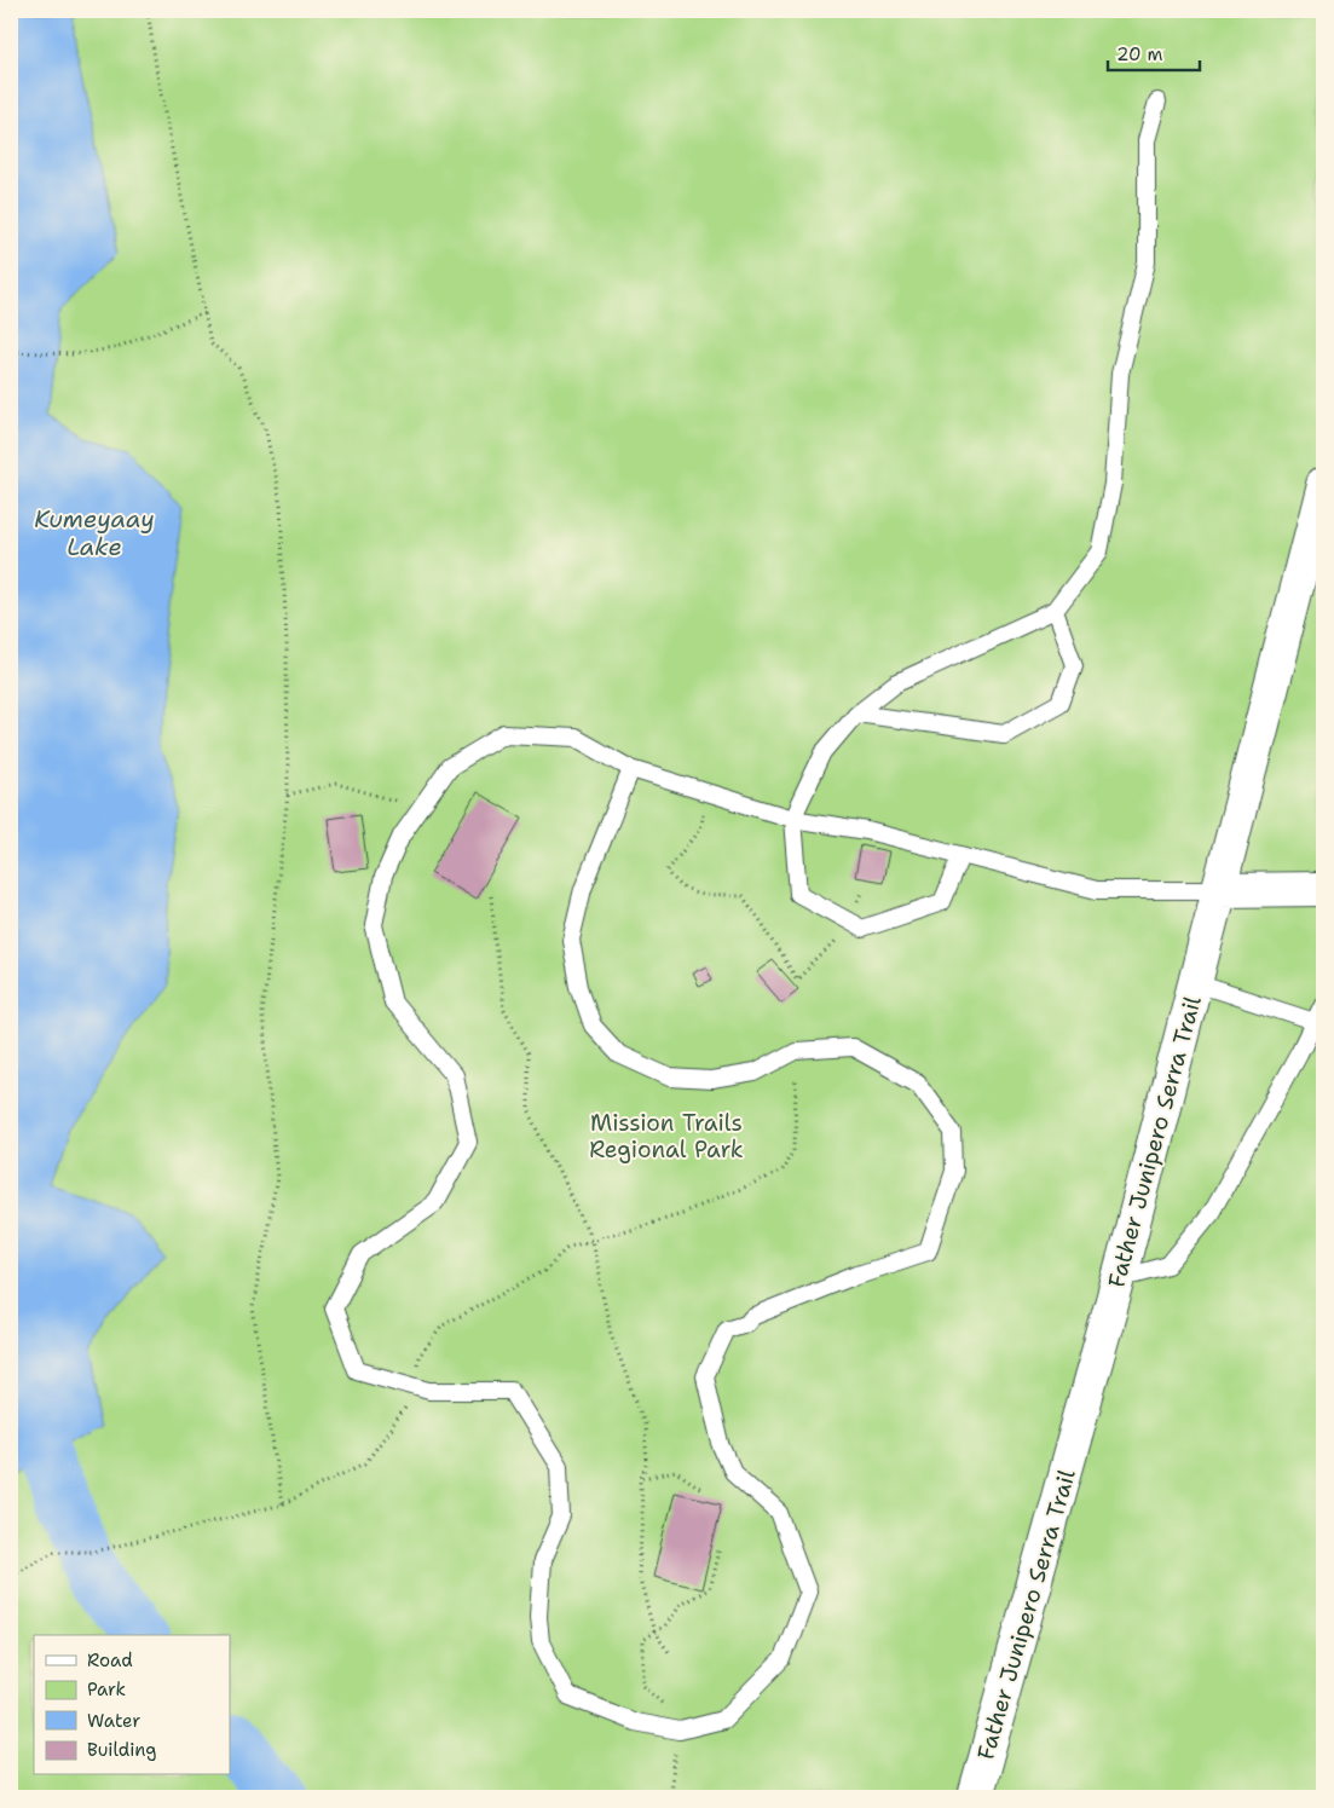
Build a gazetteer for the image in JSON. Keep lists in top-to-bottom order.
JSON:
{
  "streets": {
    "street": ["Father Junipero Serra Trail"]
  },
  "water": ["Kumeyaay Lake"],
  "parks": ["Mission Trails Regional Park"],
  "legend": [
    "Road",
    "Park",
    "Water",
    "Building"
  ],
  "scale_bar": "20 m"
}
